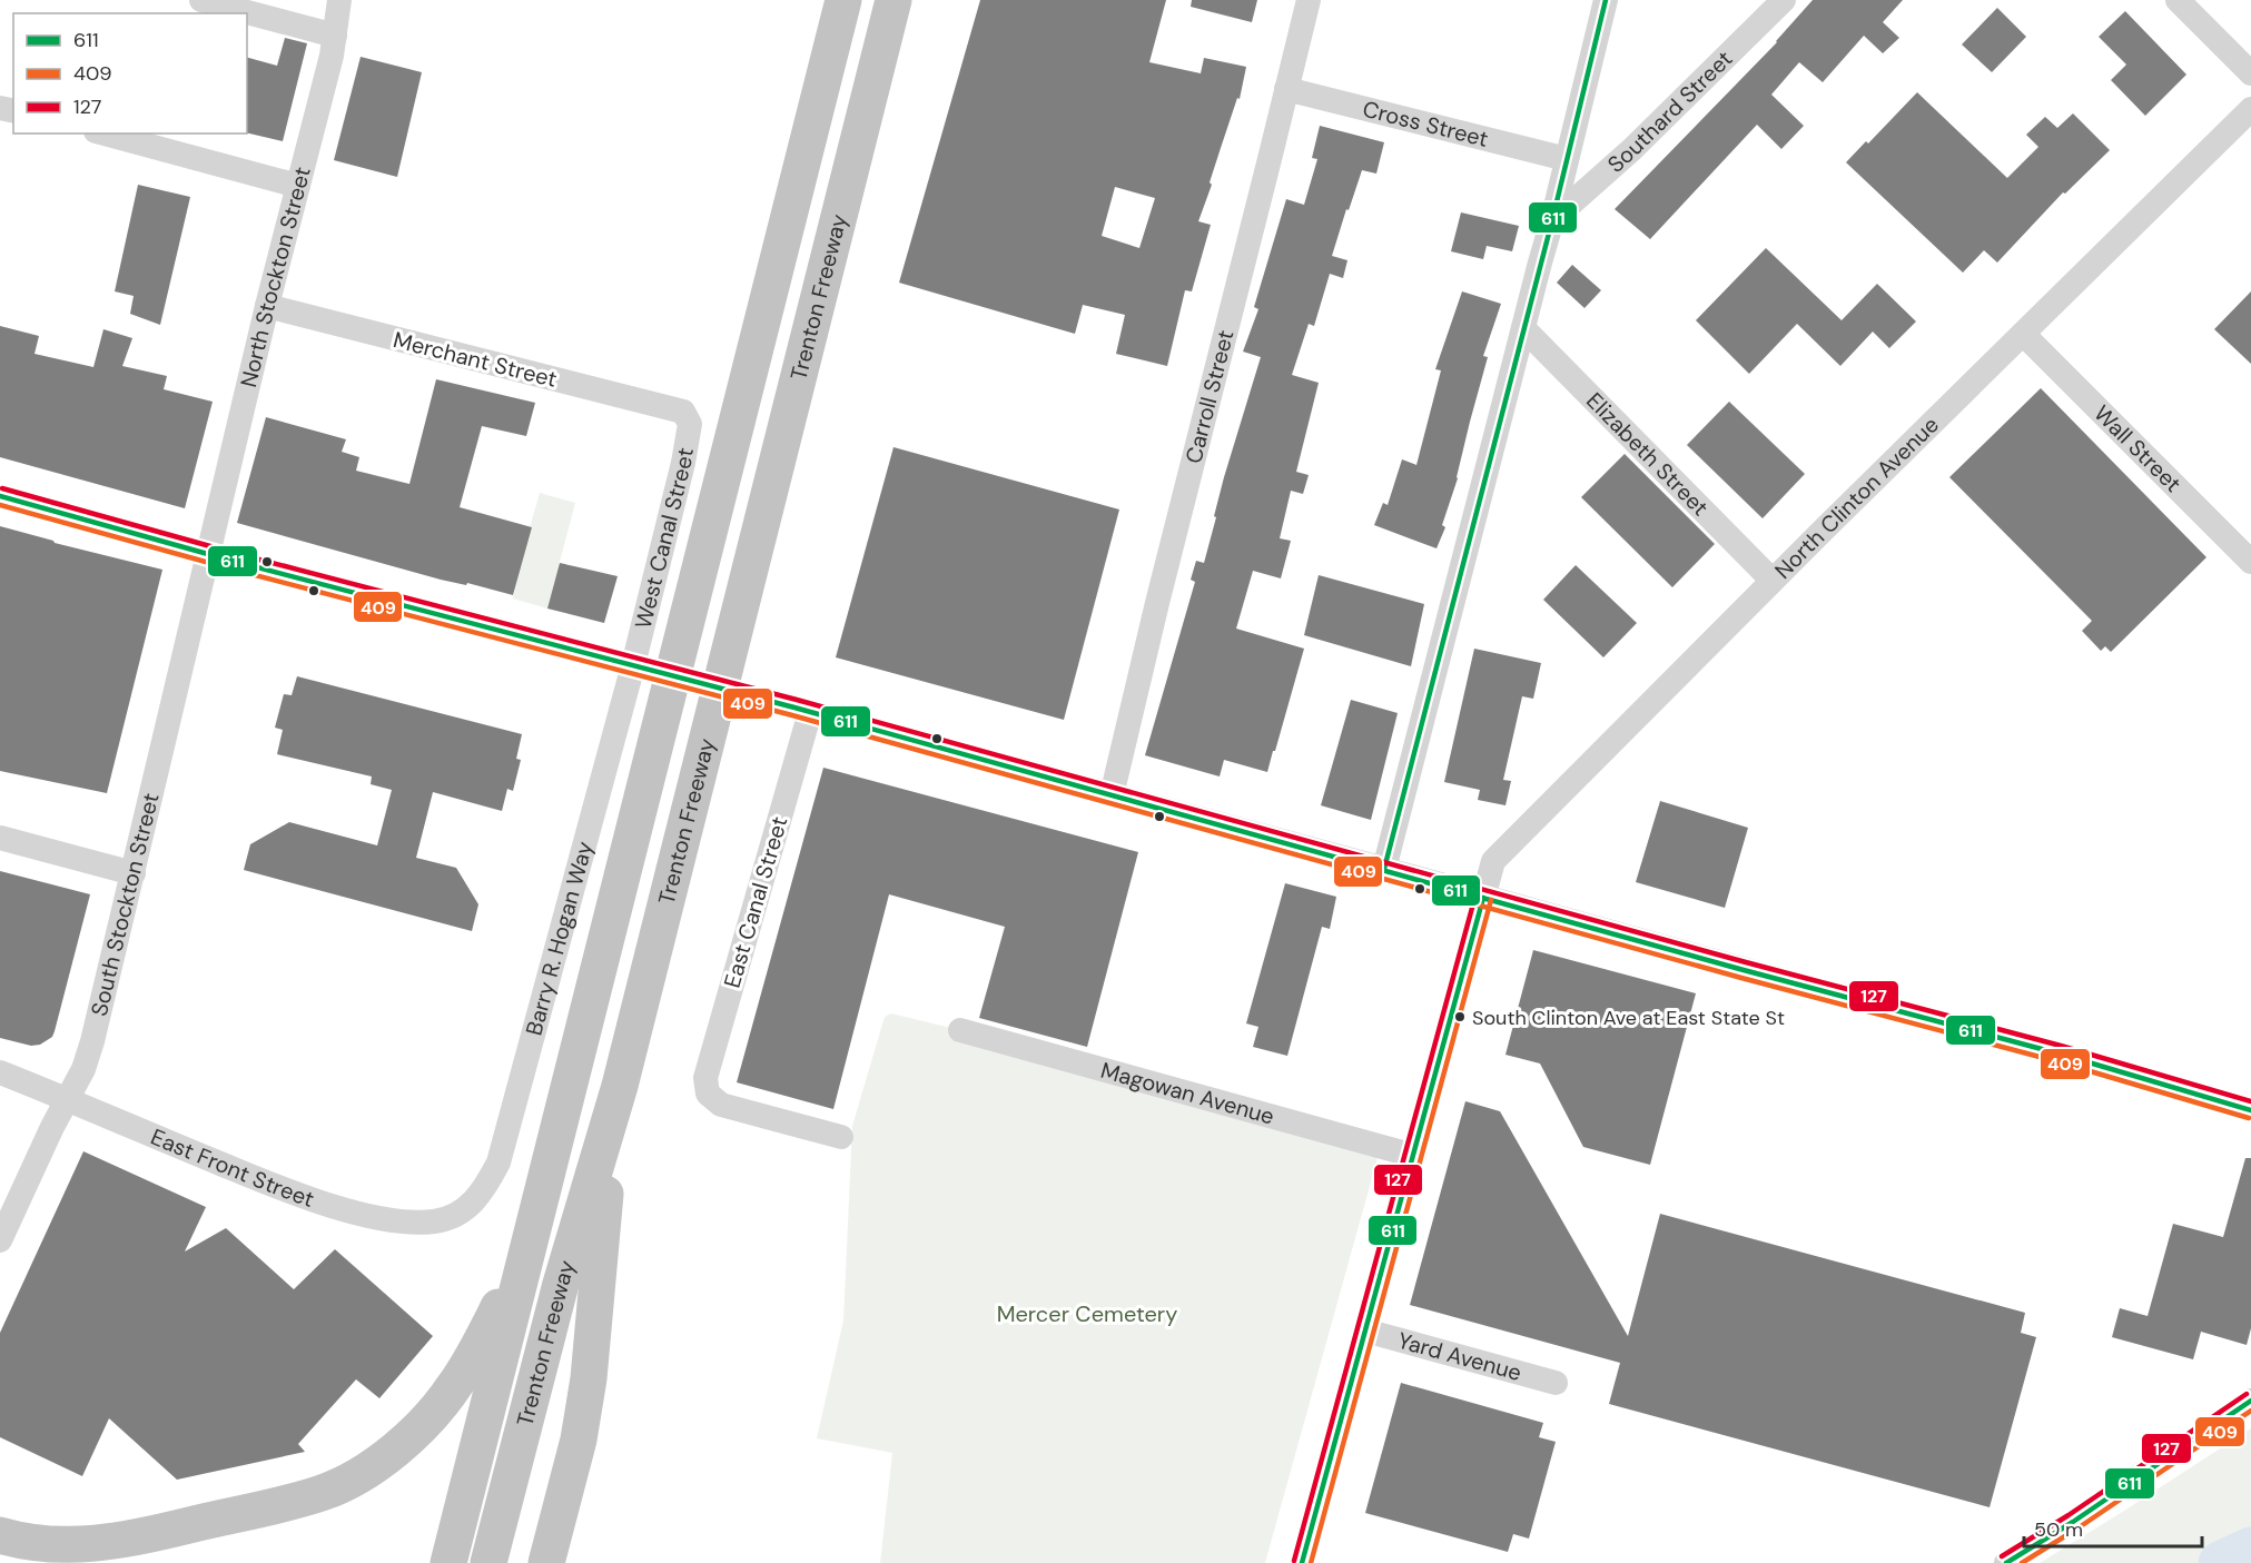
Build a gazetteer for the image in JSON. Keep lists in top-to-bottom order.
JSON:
{
  "streets": {
    "highway": ["Trenton Freeway"],
    "street": [
      "Southard Street",
      "Cross Street",
      "North Stockton Street",
      "Merchant Street",
      "Carroll Street",
      "Wall Street",
      "Elizabeth Street",
      "North Clinton Avenue",
      "West Canal Street",
      "East Canal Street",
      "South Stockton Street",
      "Barry R. Hogan Way",
      "Magowan Avenue",
      "East Front Street",
      "Yard Avenue"
    ]
  },
  "crossings": [
    ["Cross Street", "Carroll Street"],
    ["North Stockton Street", "Merchant Street"],
    ["North Stockton Street", "South Stockton Street"],
    ["Merchant Street", "West Canal Street"],
    ["Wall Street", "North Clinton Avenue"],
    ["Elizabeth Street", "North Clinton Avenue"],
    ["North Clinton Avenue", "Magowan Avenue"],
    ["North Clinton Avenue", "Yard Avenue"],
    ["West Canal Street", "Barry R. Hogan Way"],
    ["South Stockton Street", "East Front Street"],
    ["Barry R. Hogan Way", "East Front Street"]
  ],
  "parks": ["Mercer Cemetery"],
  "places": ["South Clinton Ave at East State St"],
  "lines": ["transit line 611", "transit line 127", "transit line 409"],
  "legend": ["611", "409", "127"],
  "scale_bar": "50 m"
}
